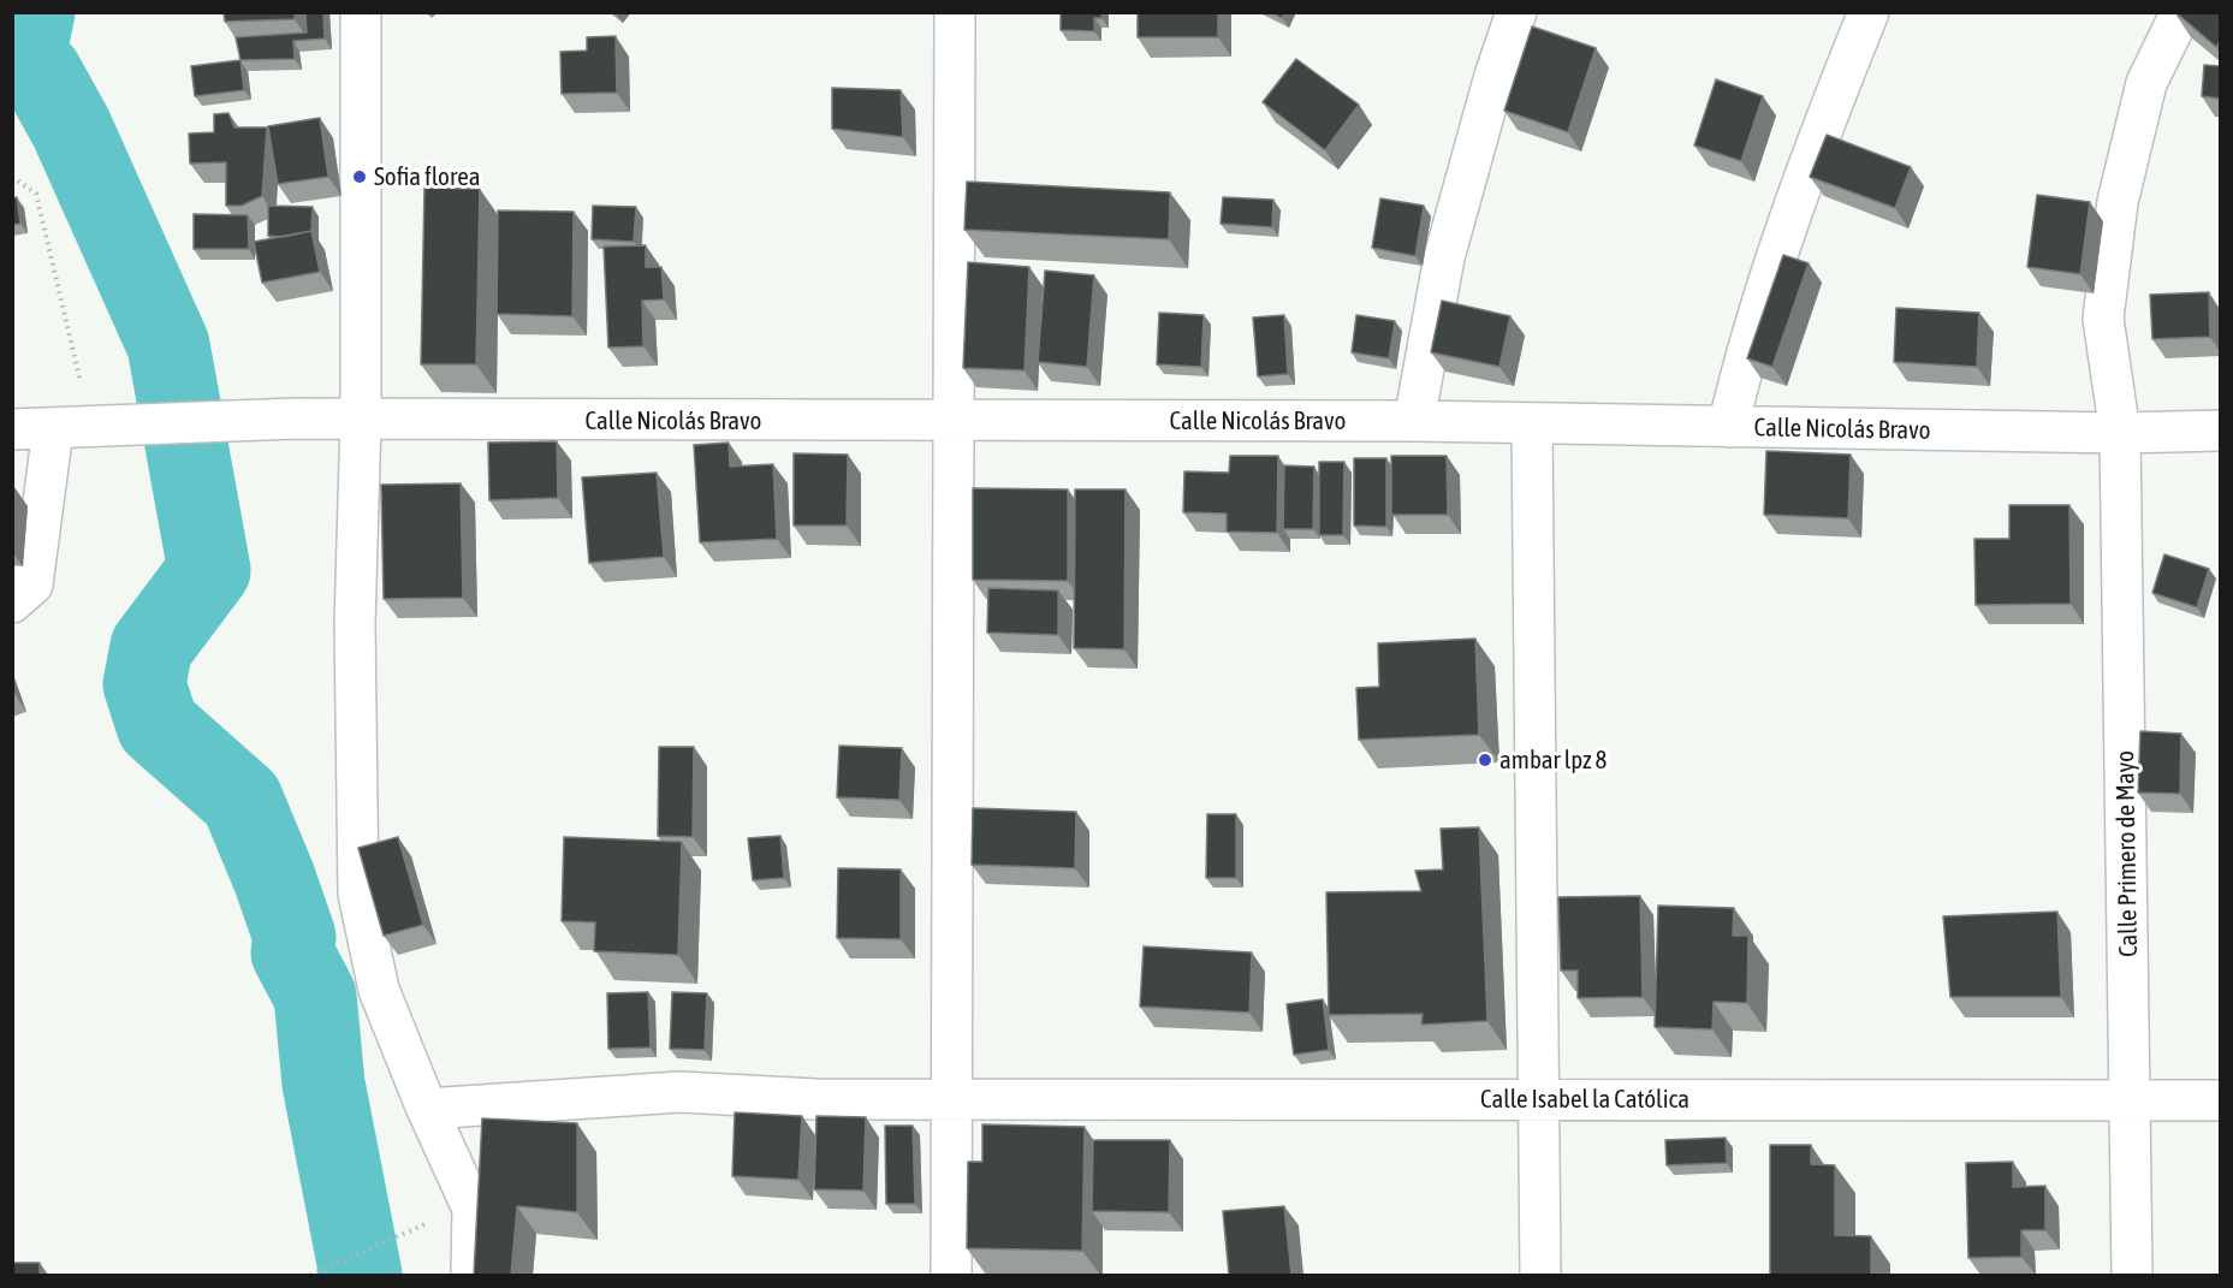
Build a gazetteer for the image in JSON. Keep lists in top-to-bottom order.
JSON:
{
  "streets": {
    "street": ["Calle Nicolás Bravo", "Calle Primero de Mayo", "Calle Isabel la Católica"]
  },
  "crossings": [
    ["Calle Nicolás Bravo", "Calle Primero de Mayo"],
    ["Calle Primero de Mayo", "Calle Isabel la Católica"]
  ],
  "places": ["Sofia florea", "ambar lpz 8"]
}
